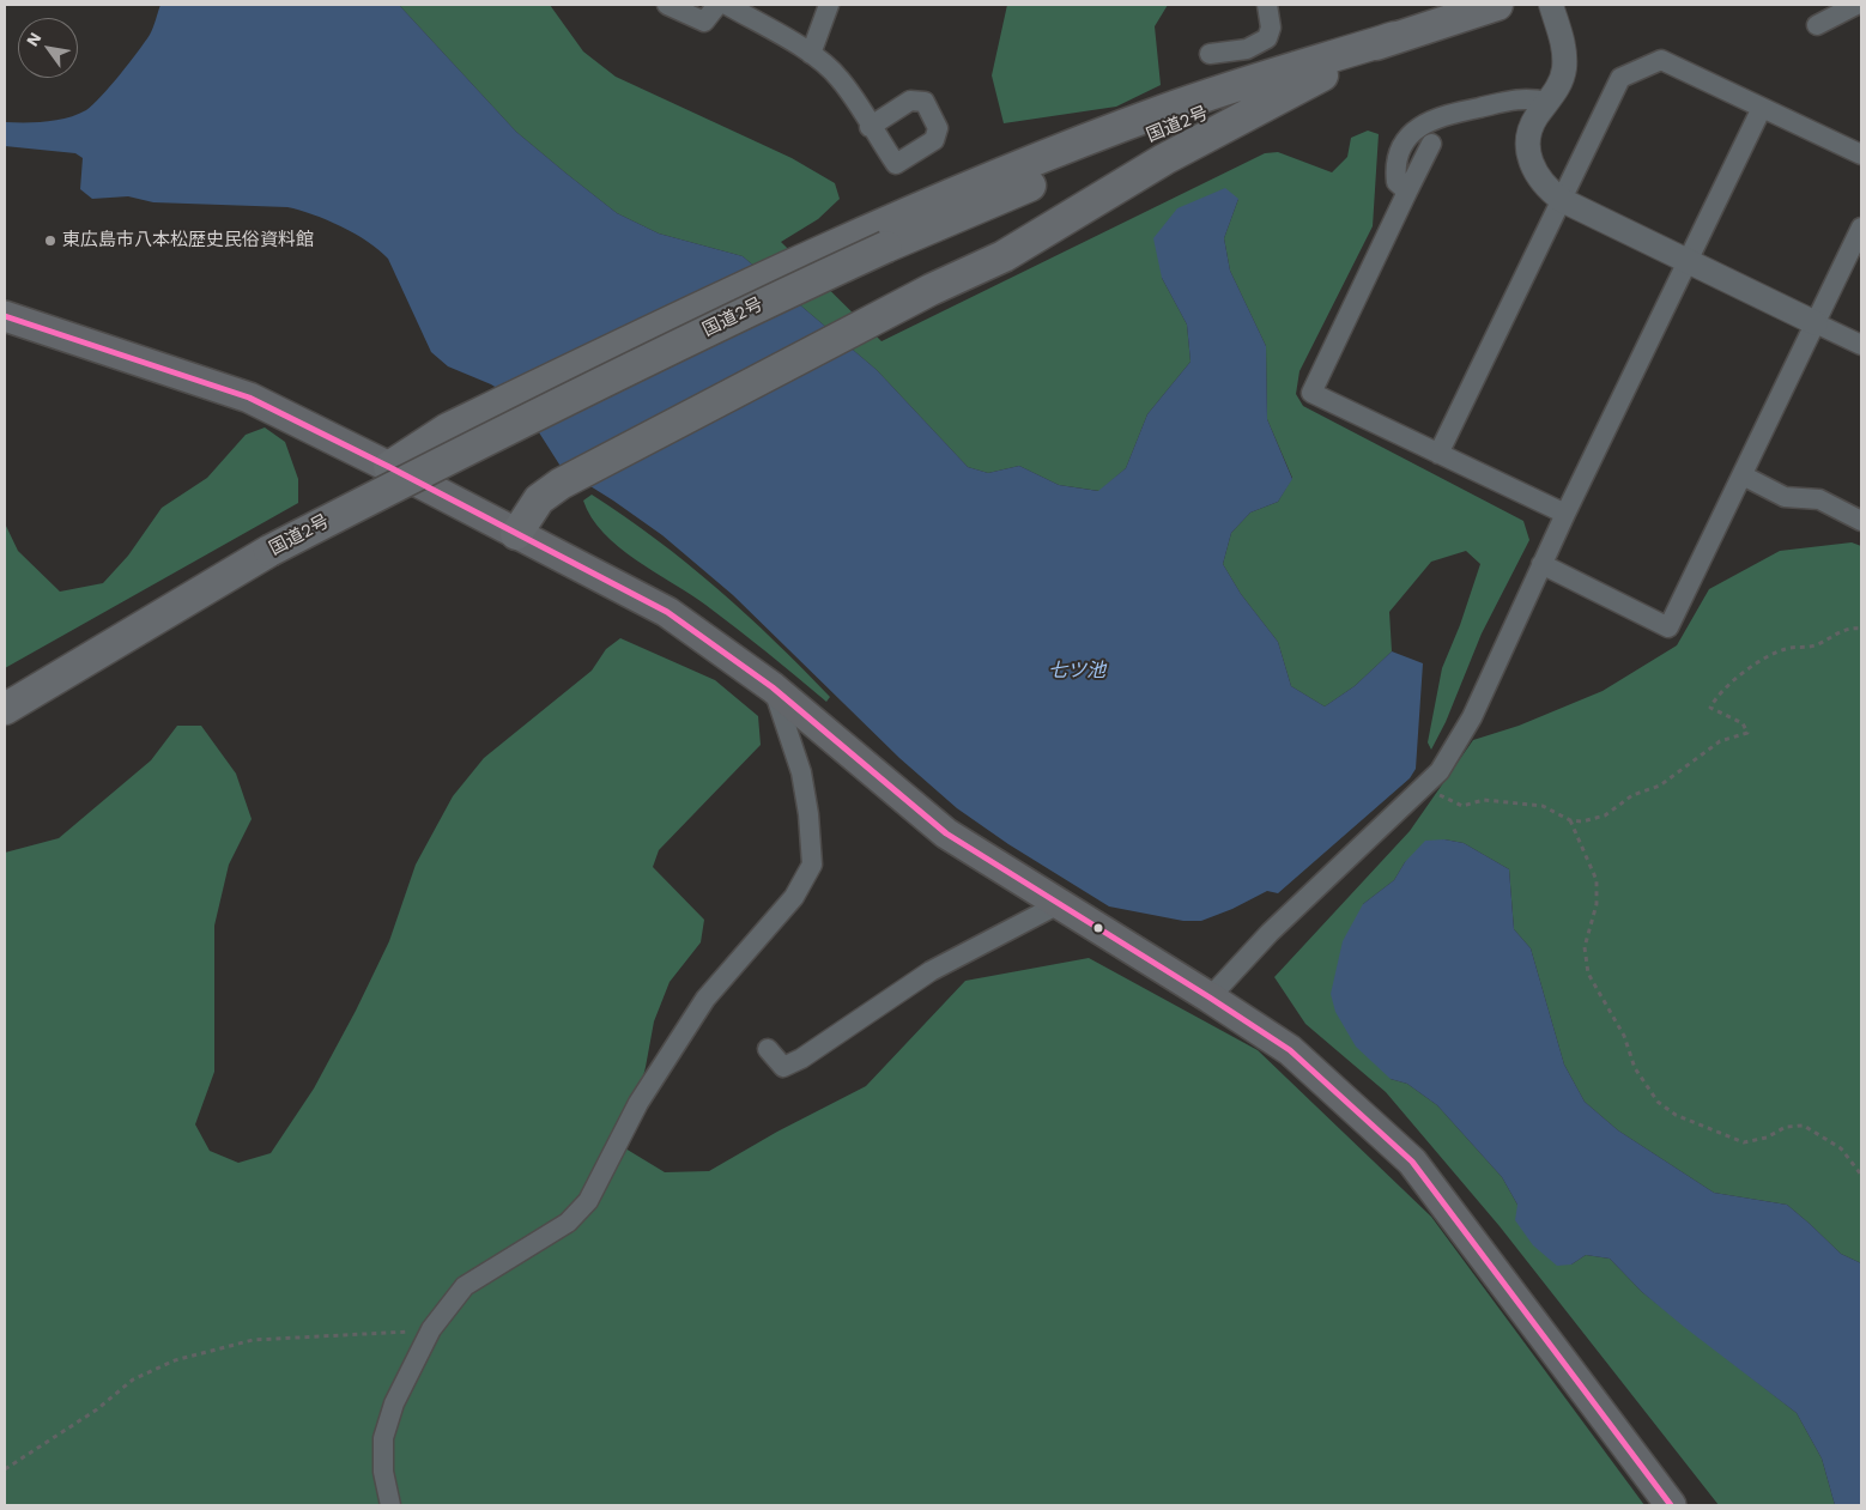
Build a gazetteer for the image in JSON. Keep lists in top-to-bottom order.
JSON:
{
  "streets": {
    "highway": ["国道2号"]
  },
  "water": ["七ツ池"],
  "places": ["東広島市八本松歴史民俗資料館"],
  "north": "top left"
}
